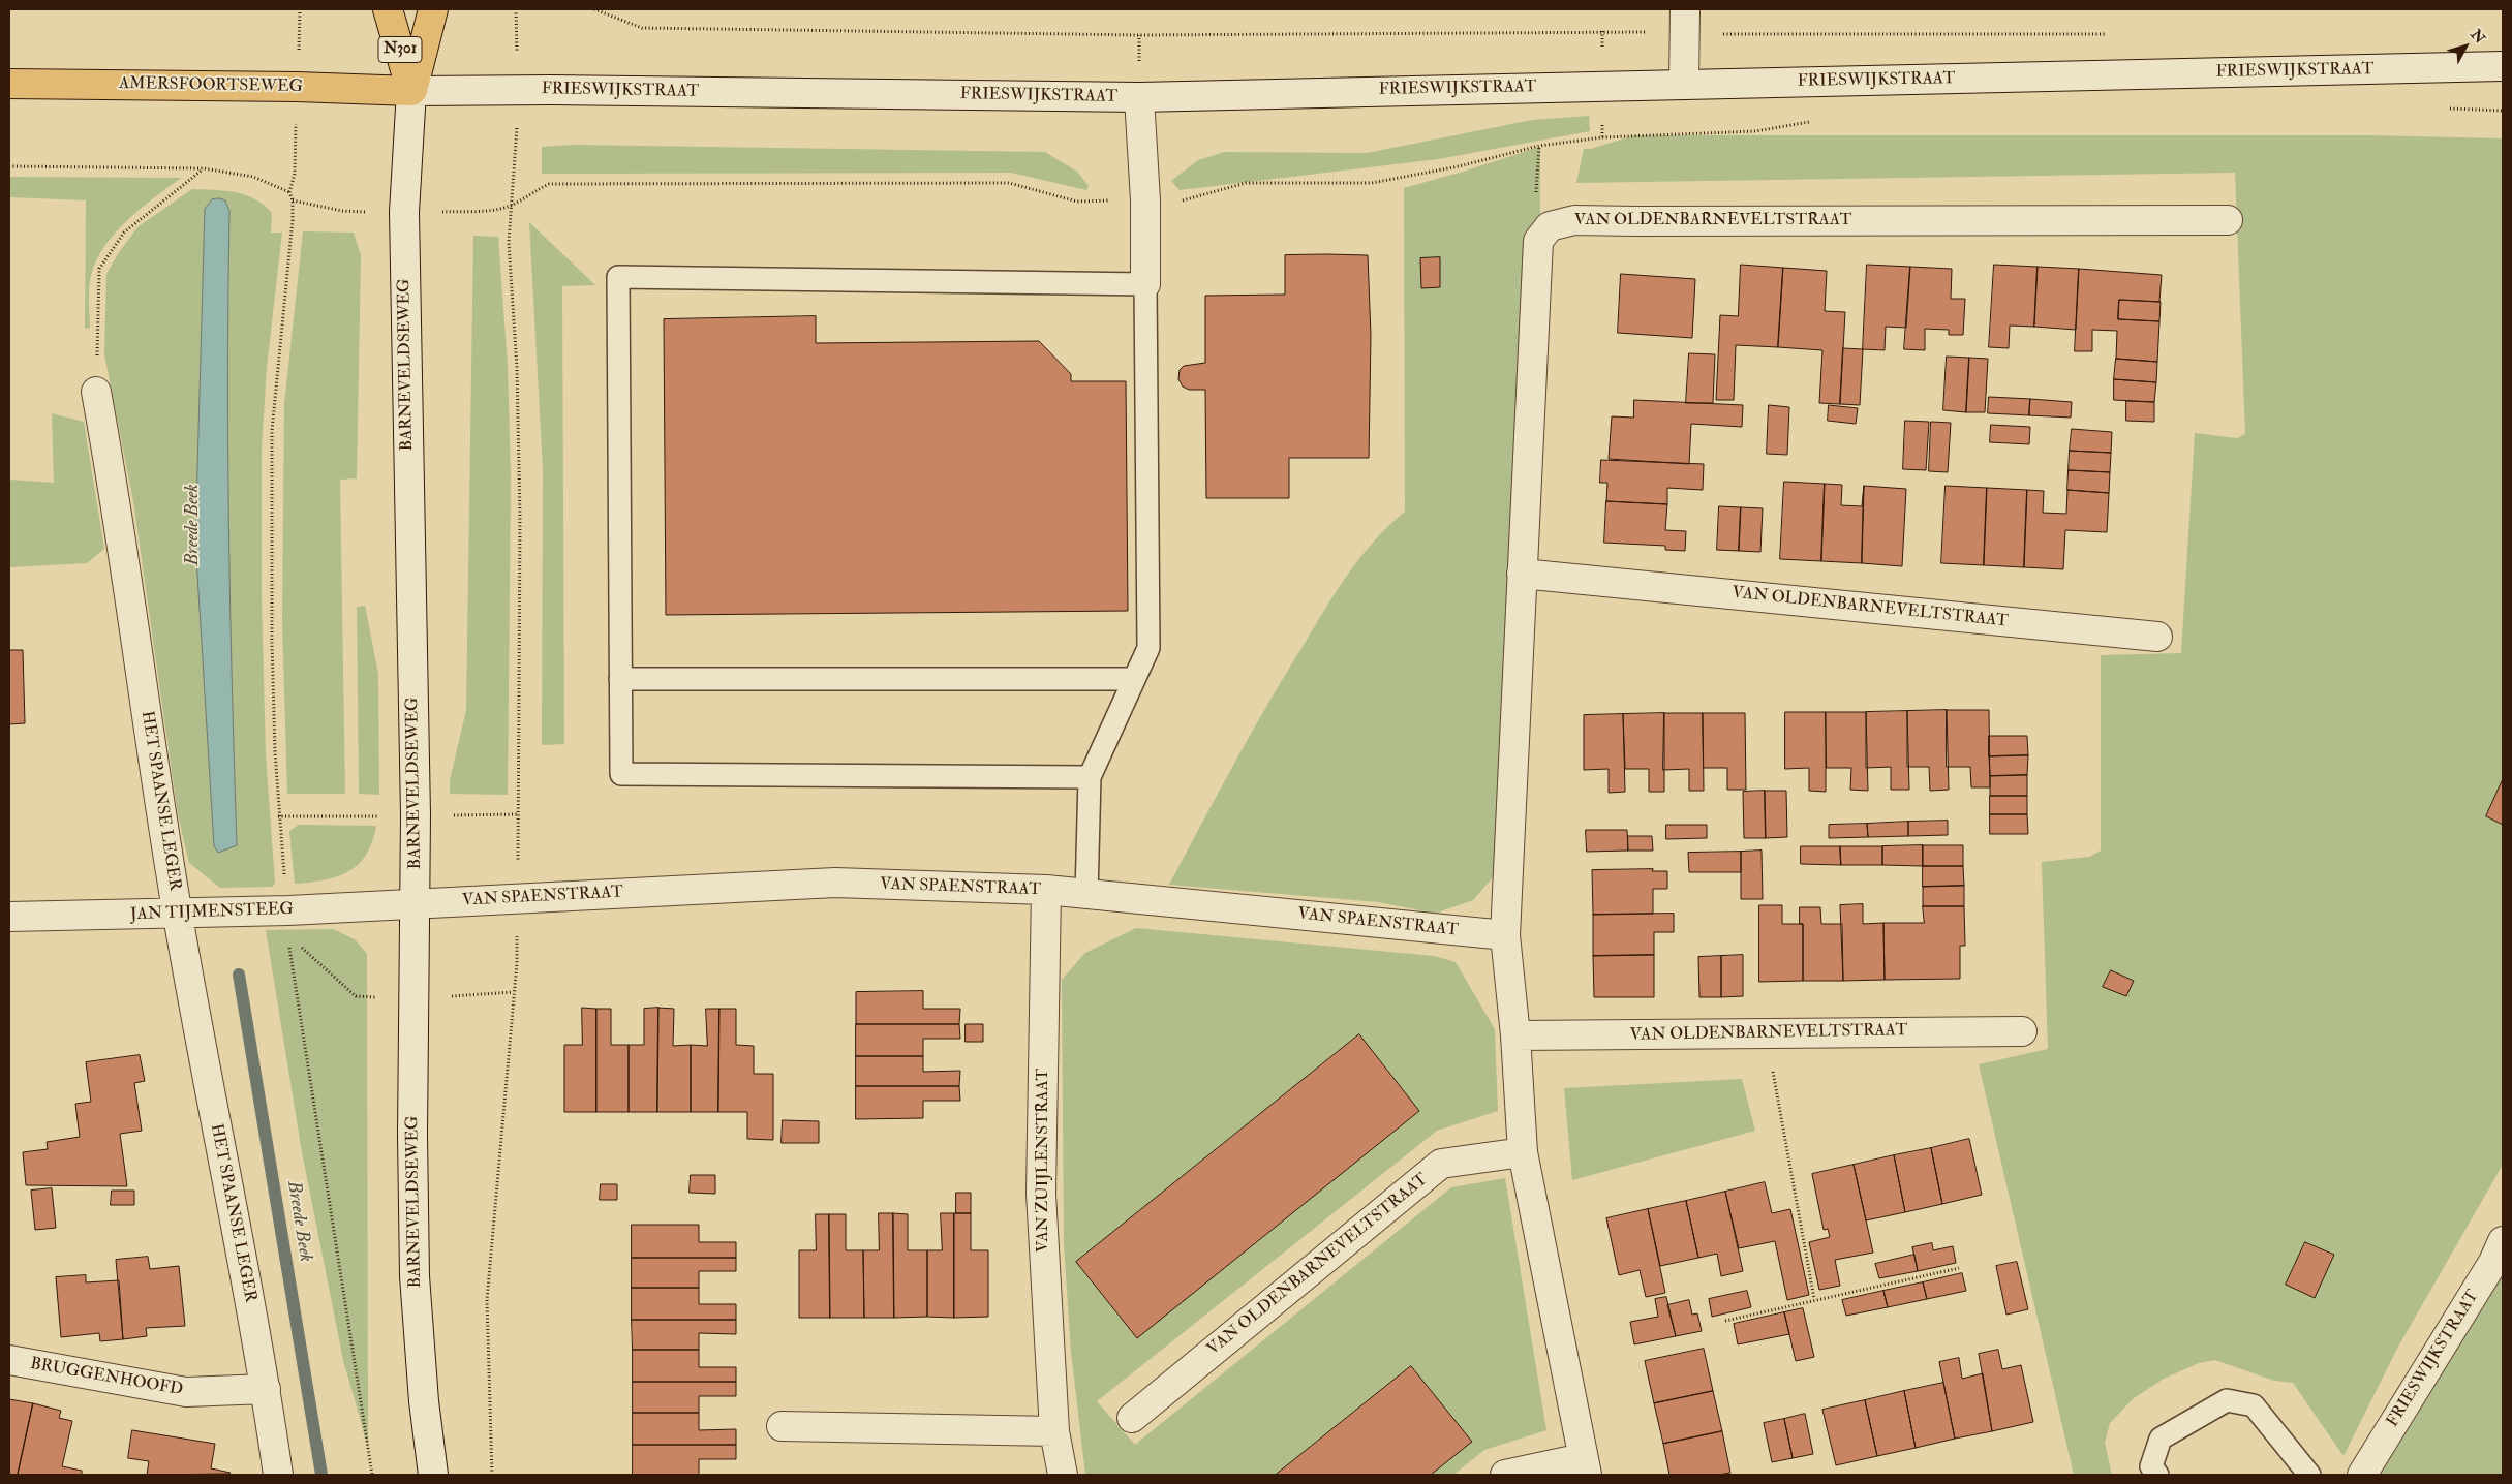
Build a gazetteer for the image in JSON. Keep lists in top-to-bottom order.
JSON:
{
  "streets": {
    "main road": ["N301", "AMERSFOORTSEWEG"],
    "street": [
      "FRIESWIJKSTRAAT",
      "VAN OLDENBARNEVELTSTRAAT",
      "BARNEVELDSEWEG",
      "HET SPAANSE LEGER",
      "VAN SPAENSTRAAT",
      "JAN TIJMENSTEEG",
      "VAN ZUIJLENSTRAAT",
      "BRUGGENHOOFD"
    ]
  },
  "crossings": [
    ["N301", "FRIESWIJKSTRAAT"],
    ["N301", "AMERSFOORTSEWEG"],
    ["N301", "BARNEVELDSEWEG"],
    ["FRIESWIJKSTRAAT", "AMERSFOORTSEWEG"],
    ["FRIESWIJKSTRAAT", "BARNEVELDSEWEG"],
    ["AMERSFOORTSEWEG", "BARNEVELDSEWEG"],
    ["VAN OLDENBARNEVELTSTRAAT", "VAN SPAENSTRAAT"],
    ["BARNEVELDSEWEG", "VAN SPAENSTRAAT"],
    ["BARNEVELDSEWEG", "JAN TIJMENSTEEG"],
    ["HET SPAANSE LEGER", "JAN TIJMENSTEEG"],
    ["HET SPAANSE LEGER", "BRUGGENHOOFD"],
    ["VAN SPAENSTRAAT", "JAN TIJMENSTEEG"],
    ["VAN SPAENSTRAAT", "VAN ZUIJLENSTRAAT"]
  ],
  "water": ["Breede Beek"],
  "north": "top right"
}
